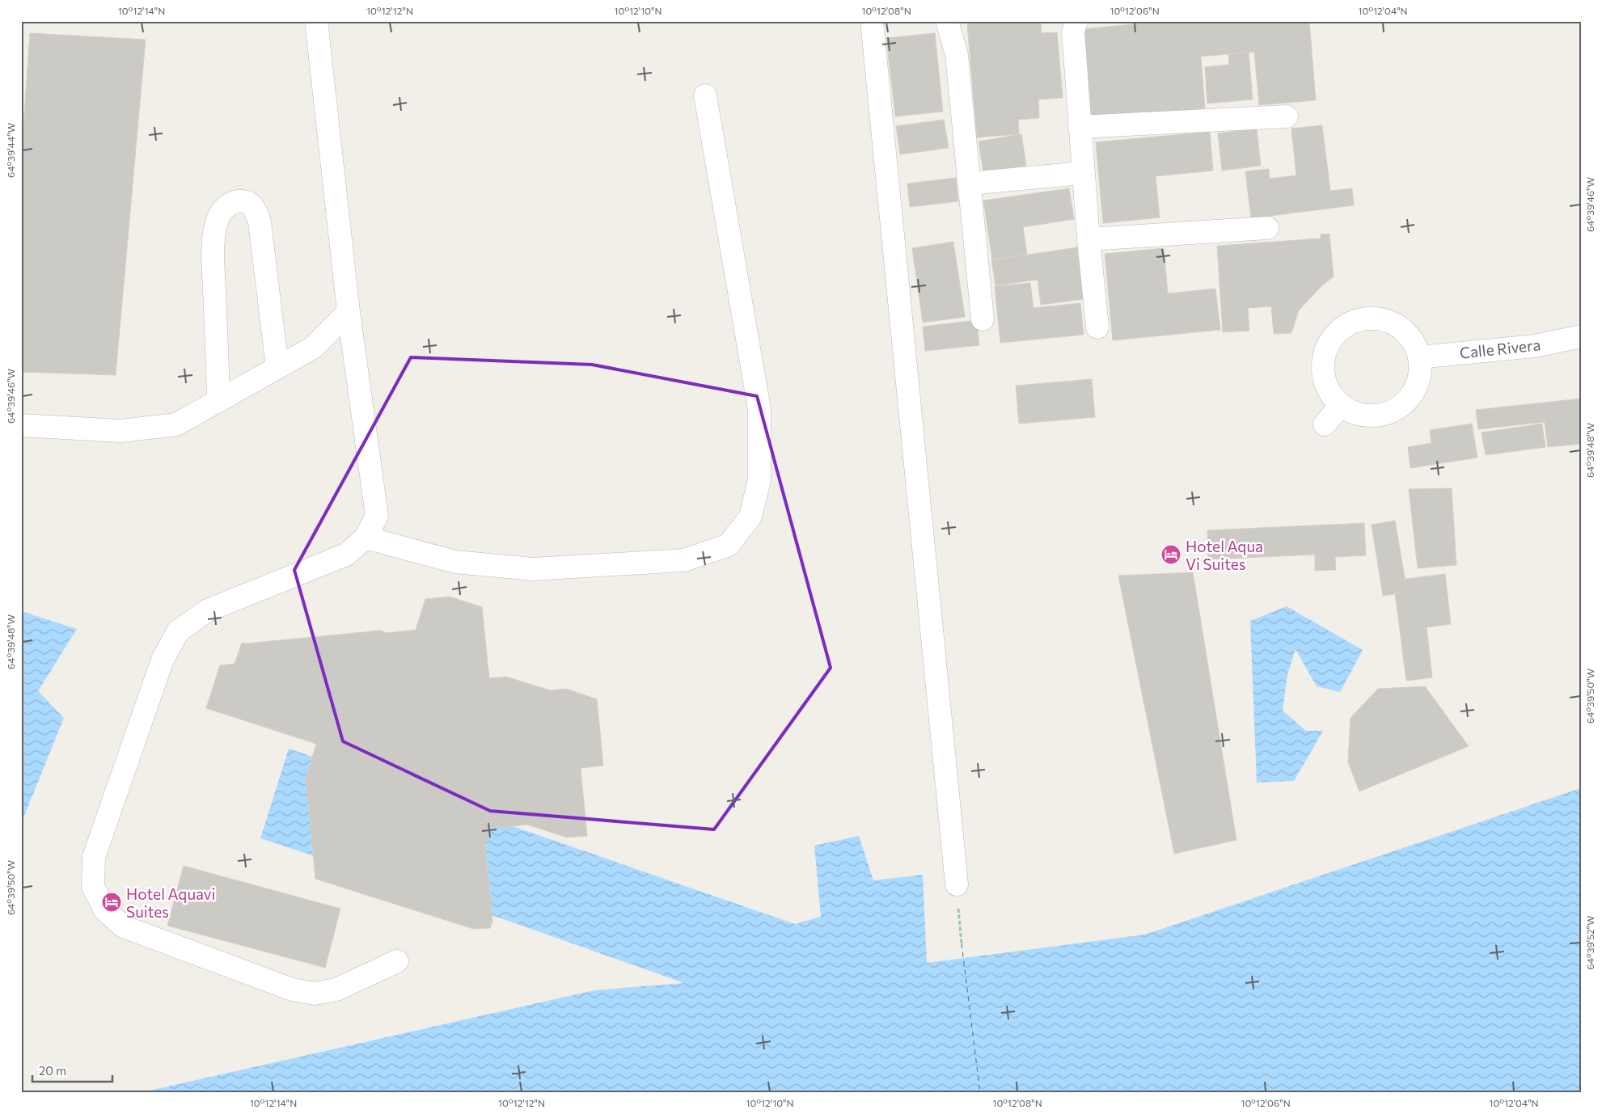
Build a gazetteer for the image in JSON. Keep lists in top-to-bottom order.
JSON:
{
  "streets": {
    "street": ["Calle Rivera"]
  },
  "places": {
    "hotel": ["Hotel Aqua Vi Suites", "Hotel Aquavi Suites"]
  },
  "scale_bar": "20 m",
  "coordinates": [
    "10°12'14\"N",
    "10°12'12\"N",
    "10°12'10\"N",
    "10°12'08\"N",
    "10°12'06\"N",
    "10°12'04\"N",
    "64°39'44\"W",
    "64°39'46\"W",
    "64°39'48\"W",
    "64°39'50\"W",
    "64°39'52\"W"
  ]
}
